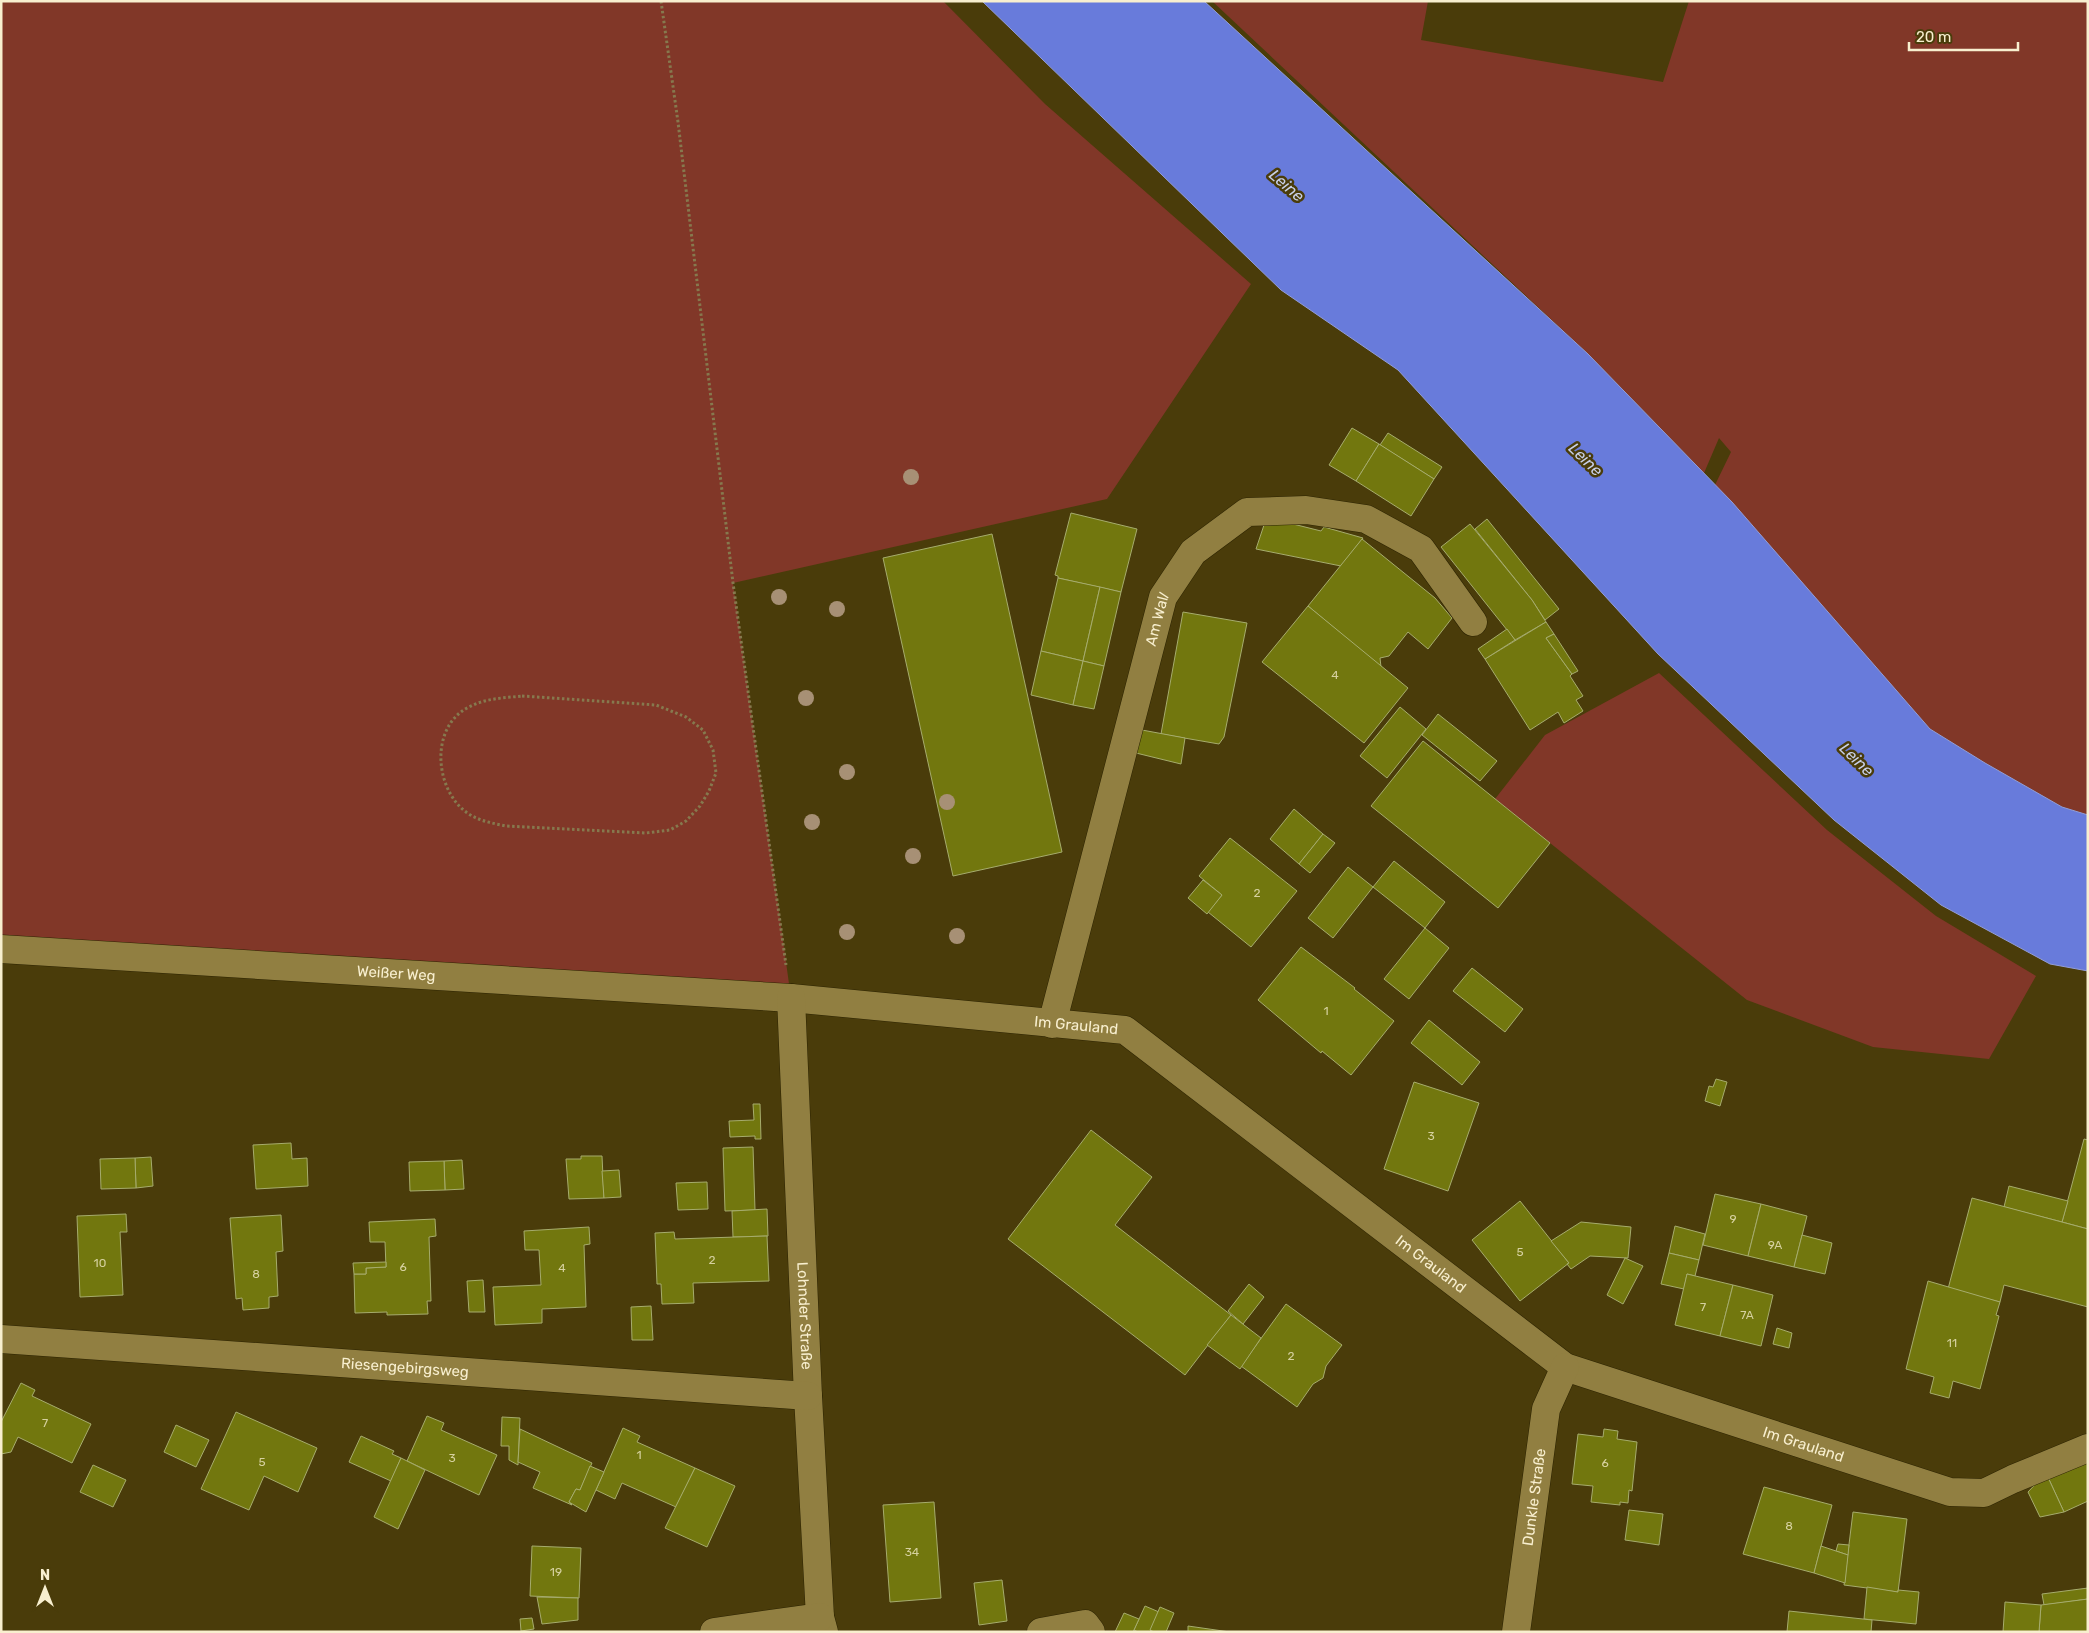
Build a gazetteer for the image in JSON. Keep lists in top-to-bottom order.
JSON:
{
  "streets": {
    "street": [
      "Am Wall",
      "Weißer Weg",
      "Im Grauland",
      "Lohnder Straße",
      "Riesengebirgsweg",
      "Dunkle Straße"
    ]
  },
  "crossings": [
    ["Am Wall", "Im Grauland"],
    ["Weißer Weg", "Im Grauland"],
    ["Weißer Weg", "Lohnder Straße"],
    ["Im Grauland", "Lohnder Straße"],
    ["Im Grauland", "Dunkle Straße"],
    ["Lohnder Straße", "Riesengebirgsweg"]
  ],
  "water": ["Leine"],
  "house_numbers": [
    "4",
    "2",
    "1",
    "3",
    "9",
    "9A",
    "5",
    "2",
    "10",
    "6",
    "4",
    "8",
    "7",
    "7A",
    "11",
    "2",
    "7",
    "1",
    "3",
    "5",
    "6",
    "8",
    "34",
    "19"
  ],
  "scale_bar": "20 m",
  "north": "top"
}
